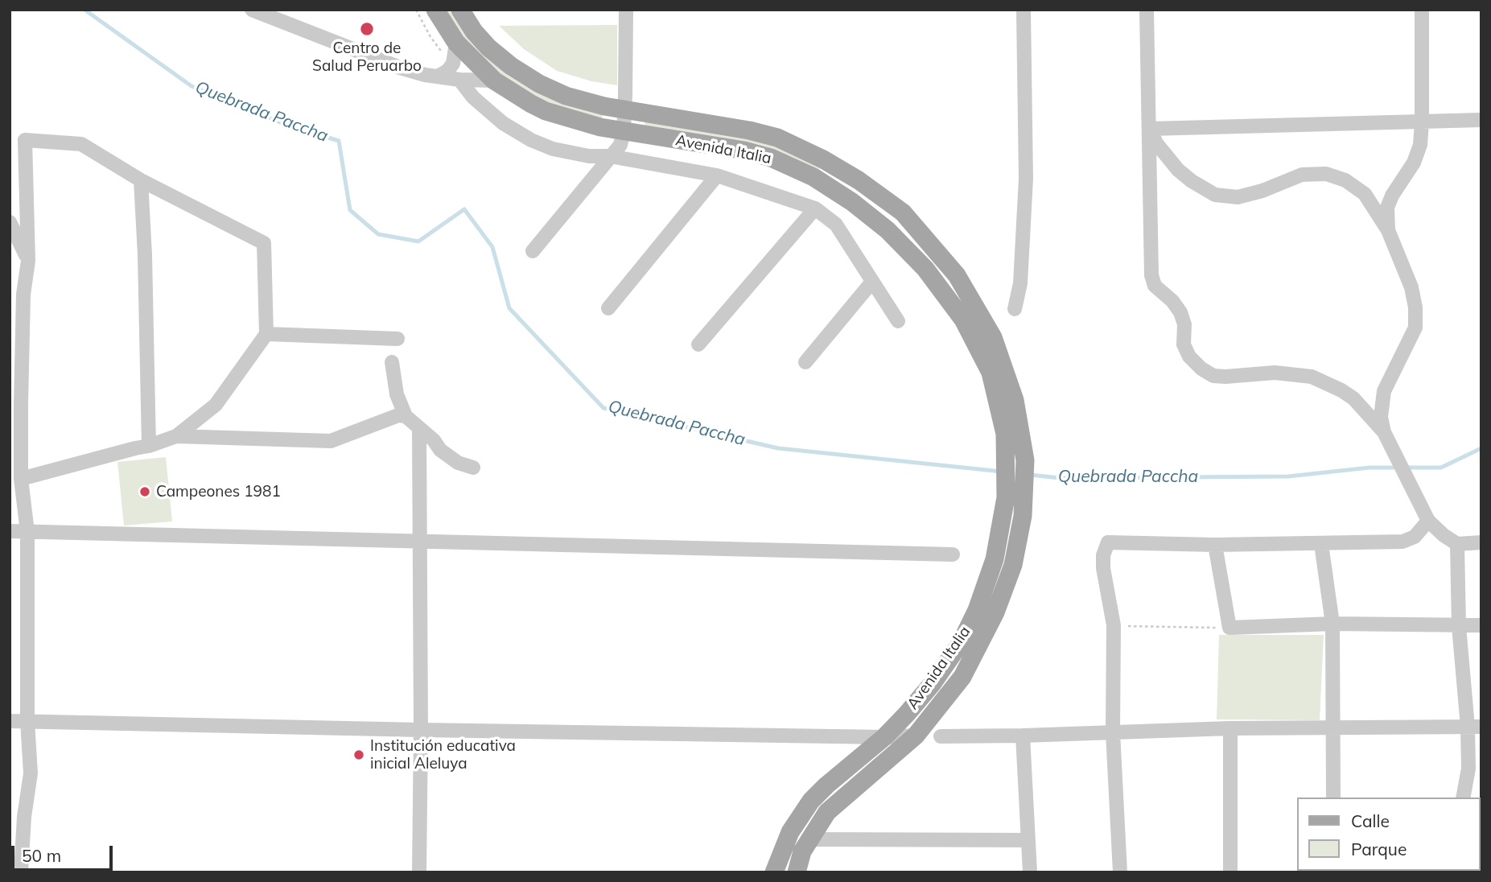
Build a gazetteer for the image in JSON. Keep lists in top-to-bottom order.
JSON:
{
  "streets": {
    "main road": ["Avenida Italia"]
  },
  "water": ["Quebrada Paccha"],
  "places": ["Centro de Salud Peruarbo", "Campeones 1981", "Institución educativa inicial Aleluya"],
  "legend": ["Calle", "Parque"],
  "scale_bar": "50 m"
}
